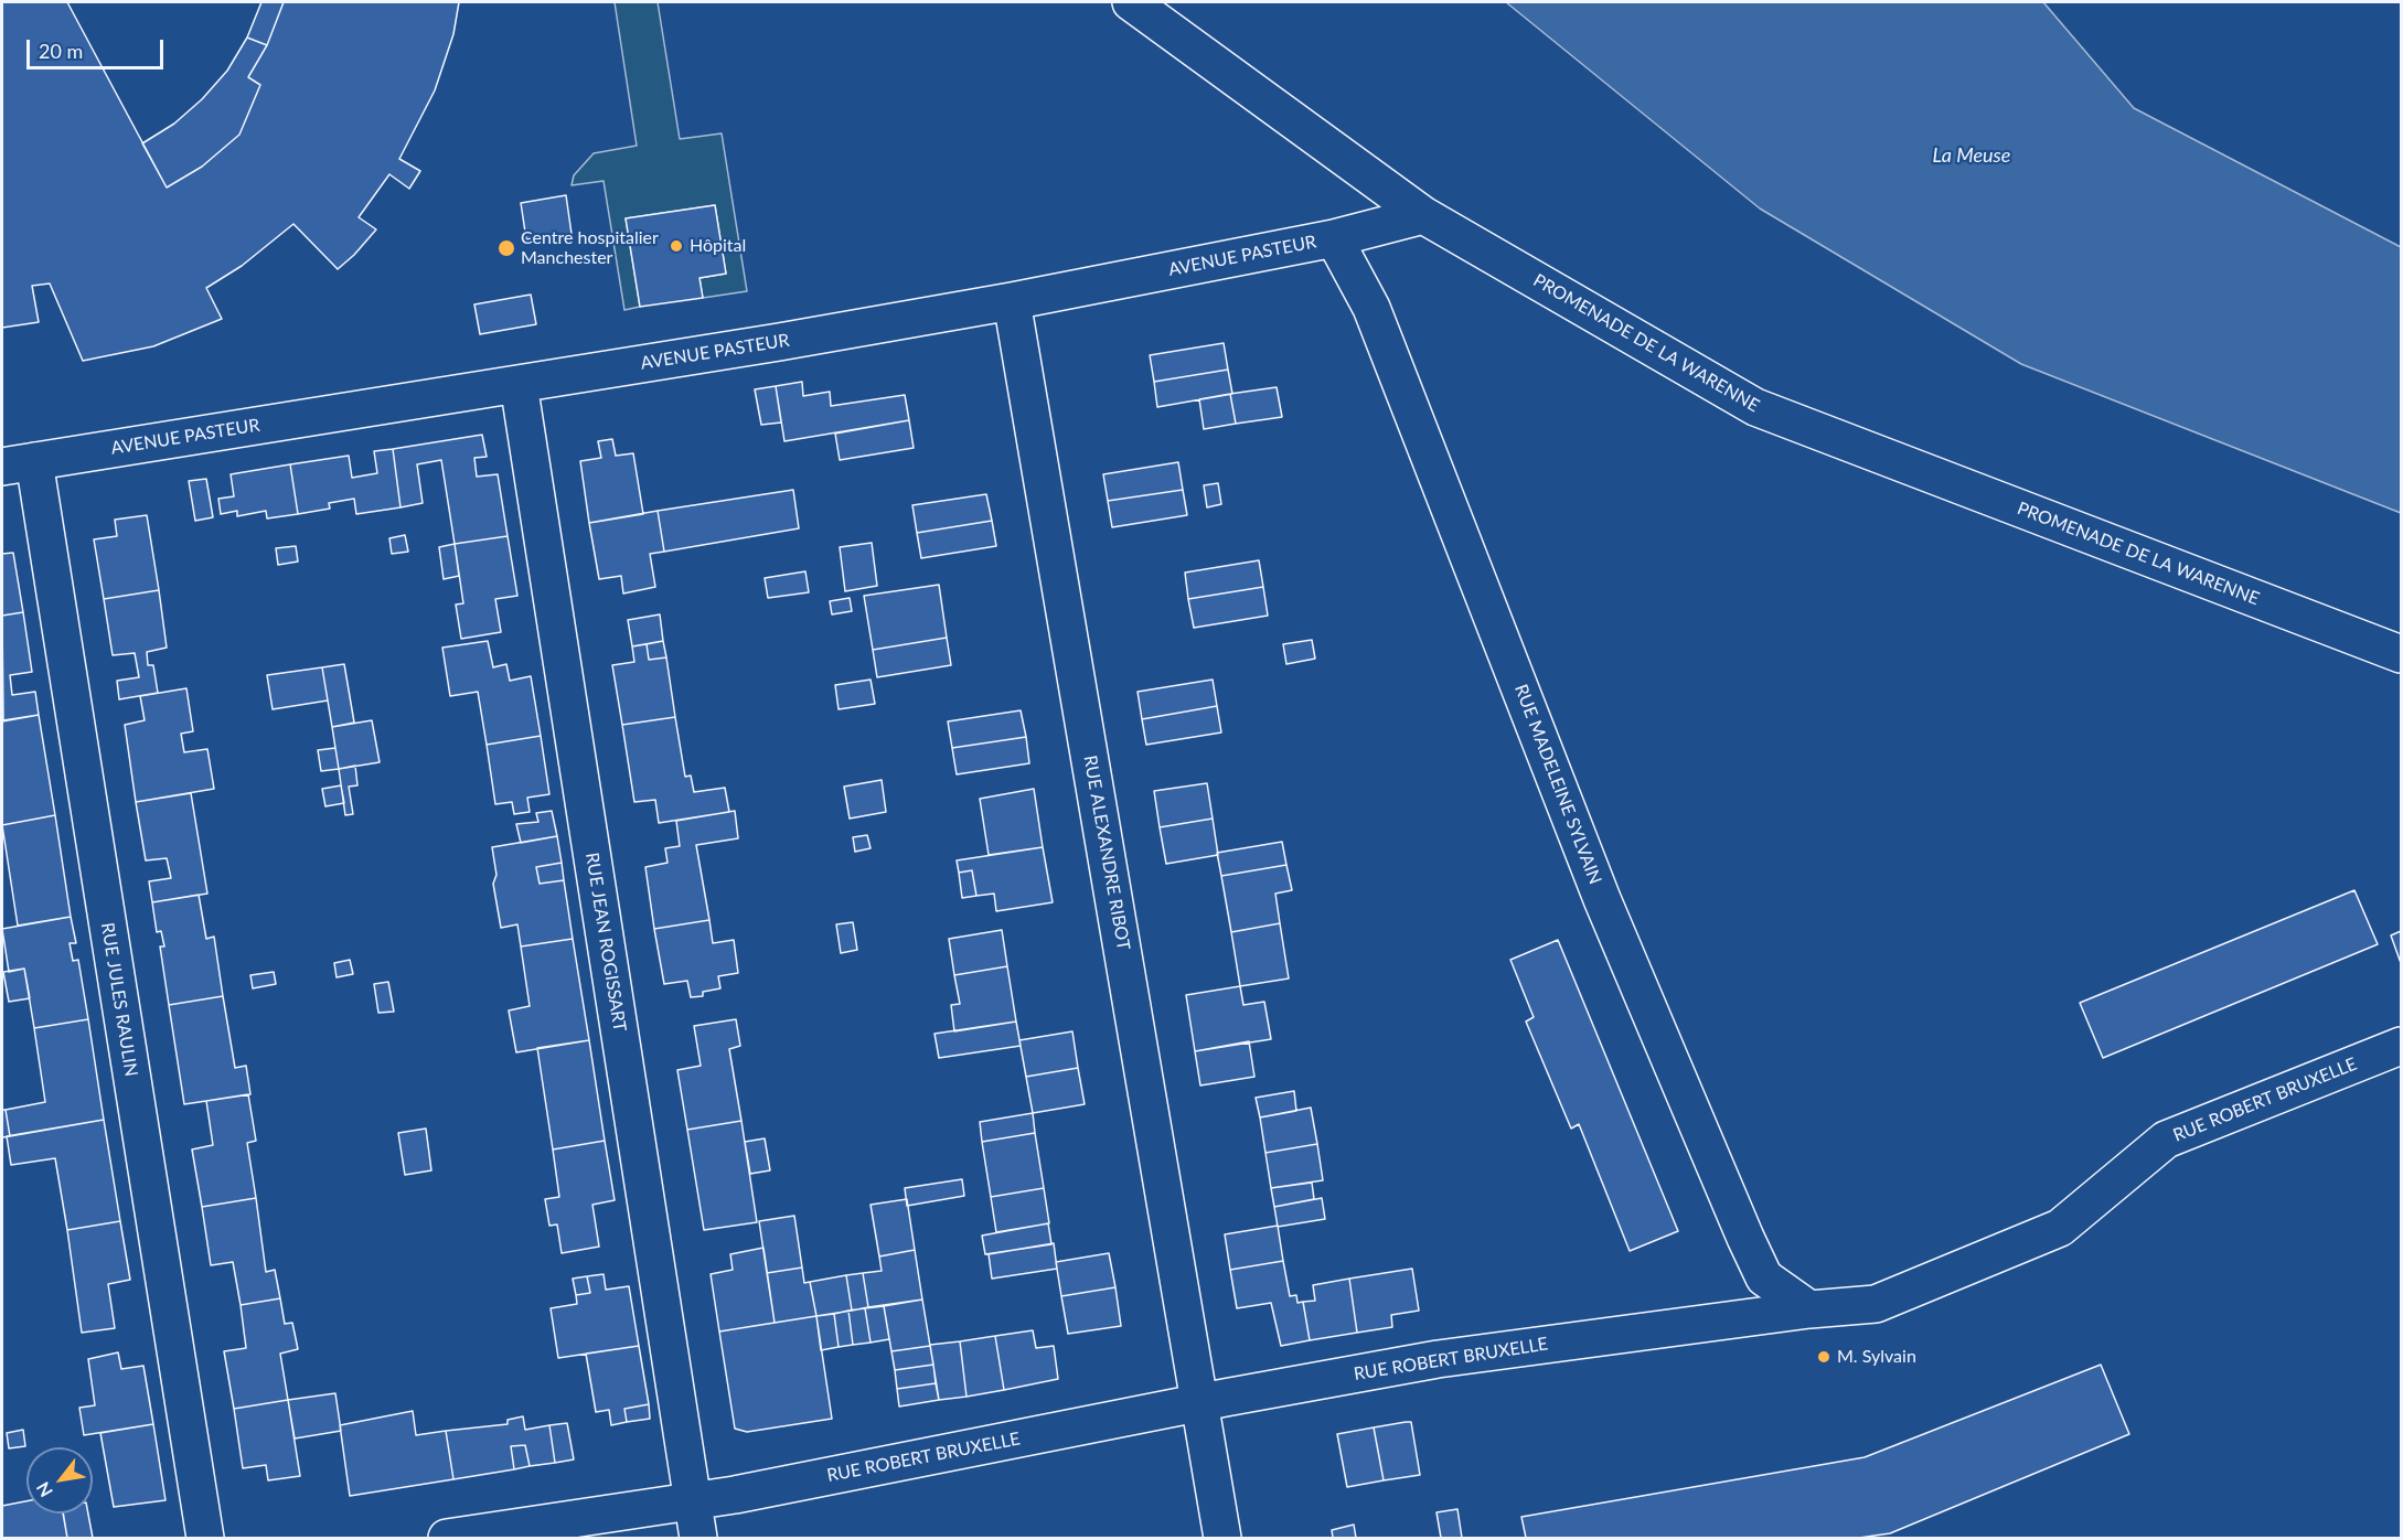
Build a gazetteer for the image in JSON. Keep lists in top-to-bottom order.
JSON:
{
  "streets": {
    "street": [
      "AVENUE PASTEUR",
      "PROMENADE DE LA WARENNE",
      "RUE MADELEINE SYLVAIN",
      "RUE ALEXANDRE RIBOT",
      "RUE JEAN ROGISSART",
      "RUE JULES RAULIN",
      "RUE ROBERT BRUXELLE"
    ]
  },
  "crossings": [
    ["AVENUE PASTEUR", "PROMENADE DE LA WARENNE"],
    ["AVENUE PASTEUR", "RUE MADELEINE SYLVAIN"],
    ["AVENUE PASTEUR", "RUE ALEXANDRE RIBOT"],
    ["AVENUE PASTEUR", "RUE JEAN ROGISSART"],
    ["AVENUE PASTEUR", "RUE JULES RAULIN"],
    ["RUE MADELEINE SYLVAIN", "RUE ROBERT BRUXELLE"],
    ["RUE ALEXANDRE RIBOT", "RUE ROBERT BRUXELLE"],
    ["RUE JEAN ROGISSART", "RUE ROBERT BRUXELLE"]
  ],
  "water": ["La Meuse"],
  "places": ["Hôpital", "Centre hospitalier Manchester", "M. Sylvain"],
  "scale_bar": "20 m",
  "north": "bottom left"
}
